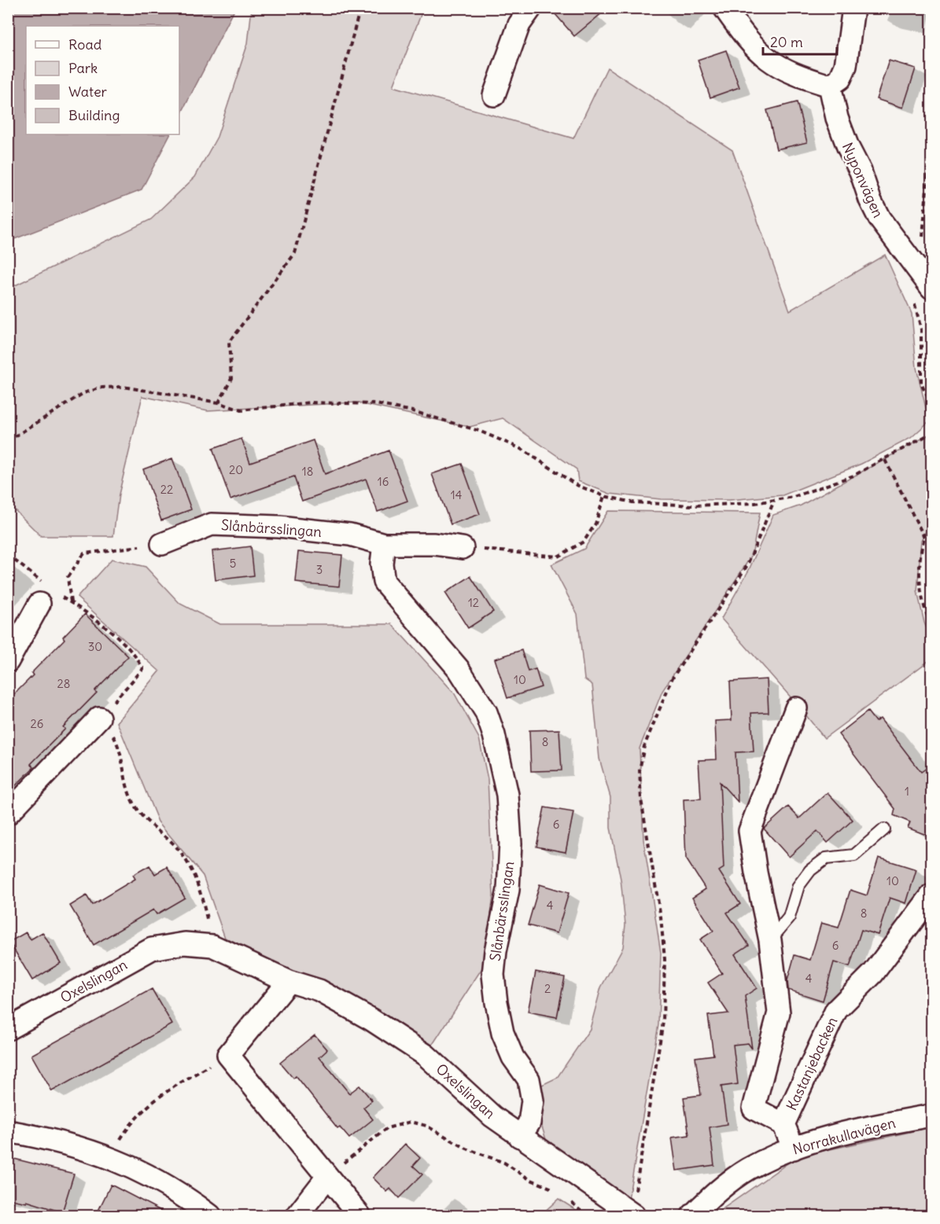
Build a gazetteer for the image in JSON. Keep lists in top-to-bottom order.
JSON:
{
  "streets": {
    "street": [
      "Nyponvägen",
      "Slånbärsslingan",
      "Oxelslingan",
      "Kastanjebacken",
      "Norrakullavägen"
    ]
  },
  "crossings": [
    ["Slånbärsslingan", "Oxelslingan"],
    ["Kastanjebacken", "Norrakullavägen"]
  ],
  "house_numbers": [
    "20",
    "18",
    "16",
    "22",
    "14",
    "5",
    "3",
    "12",
    "30",
    "10",
    "28",
    "26",
    "8",
    "1",
    "6",
    "10",
    "4",
    "8",
    "6",
    "4",
    "2"
  ],
  "legend": [
    "Road",
    "Park",
    "Water",
    "Building"
  ],
  "scale_bar": "20 m"
}
